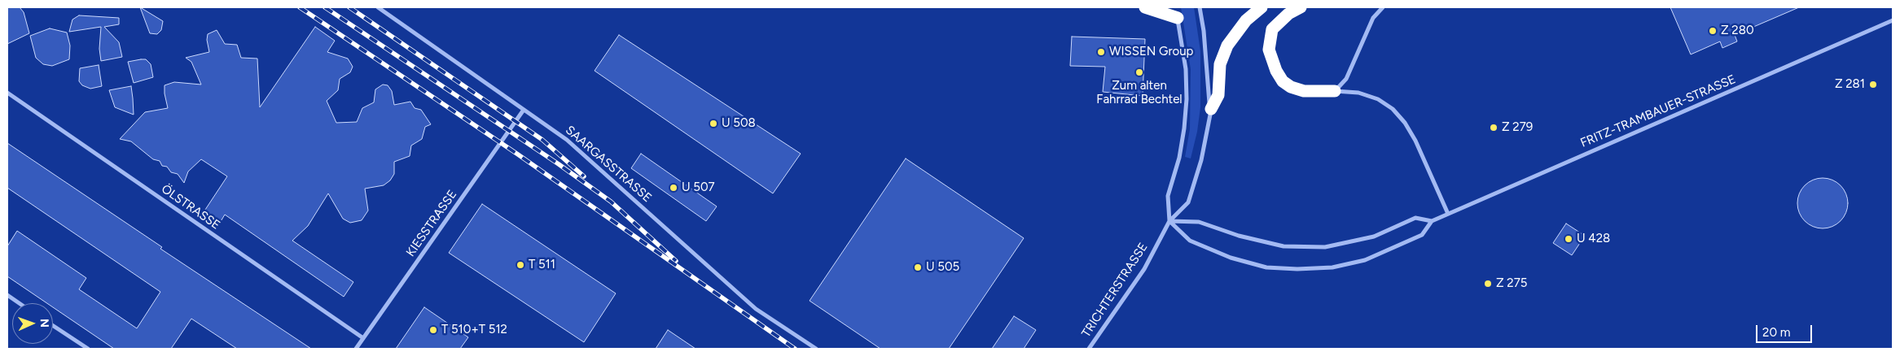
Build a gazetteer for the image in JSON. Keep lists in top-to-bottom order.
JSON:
{
  "streets": {
    "street": [
      "FRITZ-TRAMBAUER-STRASSE",
      "SAARGASSTRASSE",
      "ÖLSTRASSE",
      "KIESSTRASSE",
      "TRICHTERSTRASSE"
    ]
  },
  "crossings": [
    ["FRITZ-TRAMBAUER-STRASSE", "TRICHTERSTRASSE"],
    ["SAARGASSTRASSE", "KIESSTRASSE"],
    ["ÖLSTRASSE", "KIESSTRASSE"]
  ],
  "places": [
    "Z 280",
    "WISSEN Group",
    "Zum alten Fahrrad Bechtel",
    "Z 281",
    "U 508",
    "Z 279",
    "U 507",
    "U 428",
    "T 511",
    "U 505",
    "Z 275",
    "T 510+T 512"
  ],
  "scale_bar": "20 m",
  "north": "right"
}
